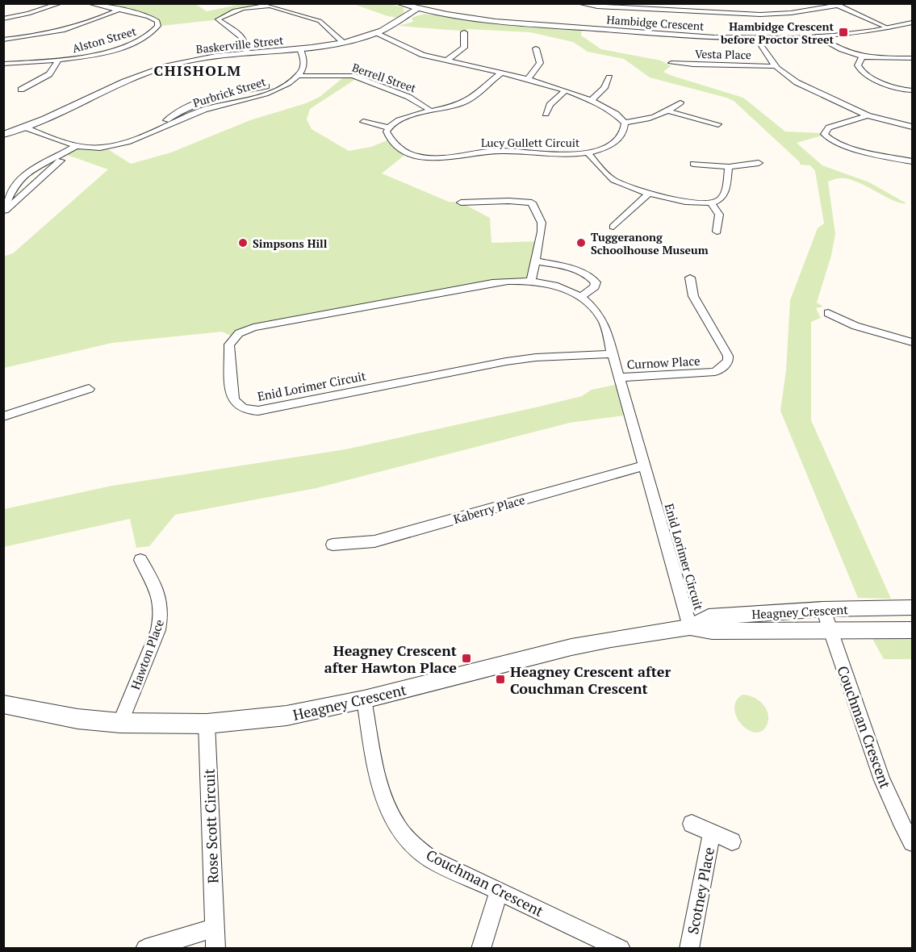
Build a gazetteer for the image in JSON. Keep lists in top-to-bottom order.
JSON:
{
  "streets": {
    "street": [
      "Hambidge Crescent",
      "Alston Street",
      "Baskerville Street",
      "Vesta Place",
      "Berrell Street",
      "Purbrick Street",
      "Lucy Gullett Circuit",
      "Curnow Place",
      "Enid Lorimer Circuit",
      "Kaberry Place",
      "Heagney Crescent",
      "Hawton Place",
      "Couchman Crescent",
      "Rose Scott Circuit",
      "Scotney Place"
    ]
  },
  "crossings": [
    ["Hambidge Crescent", "Baskerville Street"],
    ["Baskerville Street", "Purbrick Street"],
    ["Berrell Street", "Purbrick Street"],
    ["Curnow Place", "Enid Lorimer Circuit"],
    ["Enid Lorimer Circuit", "Kaberry Place"],
    ["Enid Lorimer Circuit", "Heagney Crescent"],
    ["Heagney Crescent", "Hawton Place"],
    ["Heagney Crescent", "Couchman Crescent"],
    ["Heagney Crescent", "Rose Scott Circuit"]
  ],
  "districts": ["CHISHOLM"],
  "places": {
    "transit": ["Hambidge Crescent before Proctor Street", "Heagney Crescent after Hawton Place", "Heagney Crescent after Couchman Crescent"],
    "other": ["Simpsons Hill", "Tuggeranong Schoolhouse Museum"]
  }
}
